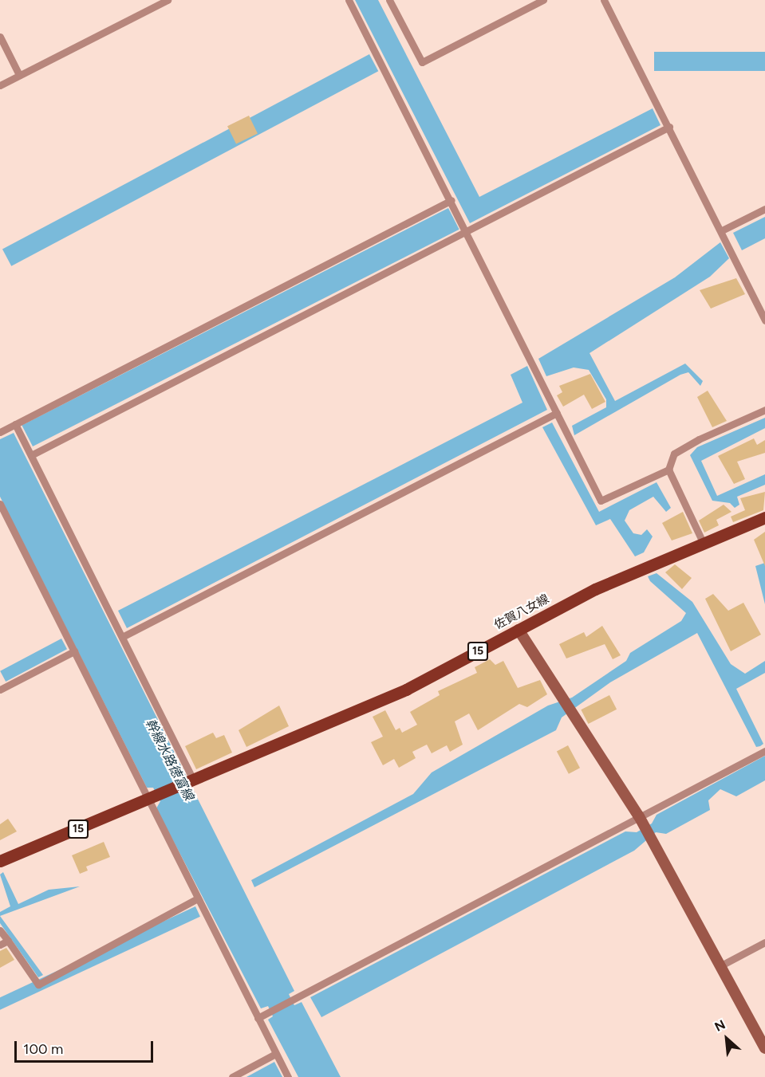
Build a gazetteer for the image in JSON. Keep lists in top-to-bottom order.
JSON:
{
  "streets": {
    "main road": ["佐賀八女線", "15"]
  },
  "crossings": [
    ["佐賀八女線", "15"]
  ],
  "water": ["幹線水路徳富線"],
  "scale_bar": "100 m",
  "north": "top left"
}
